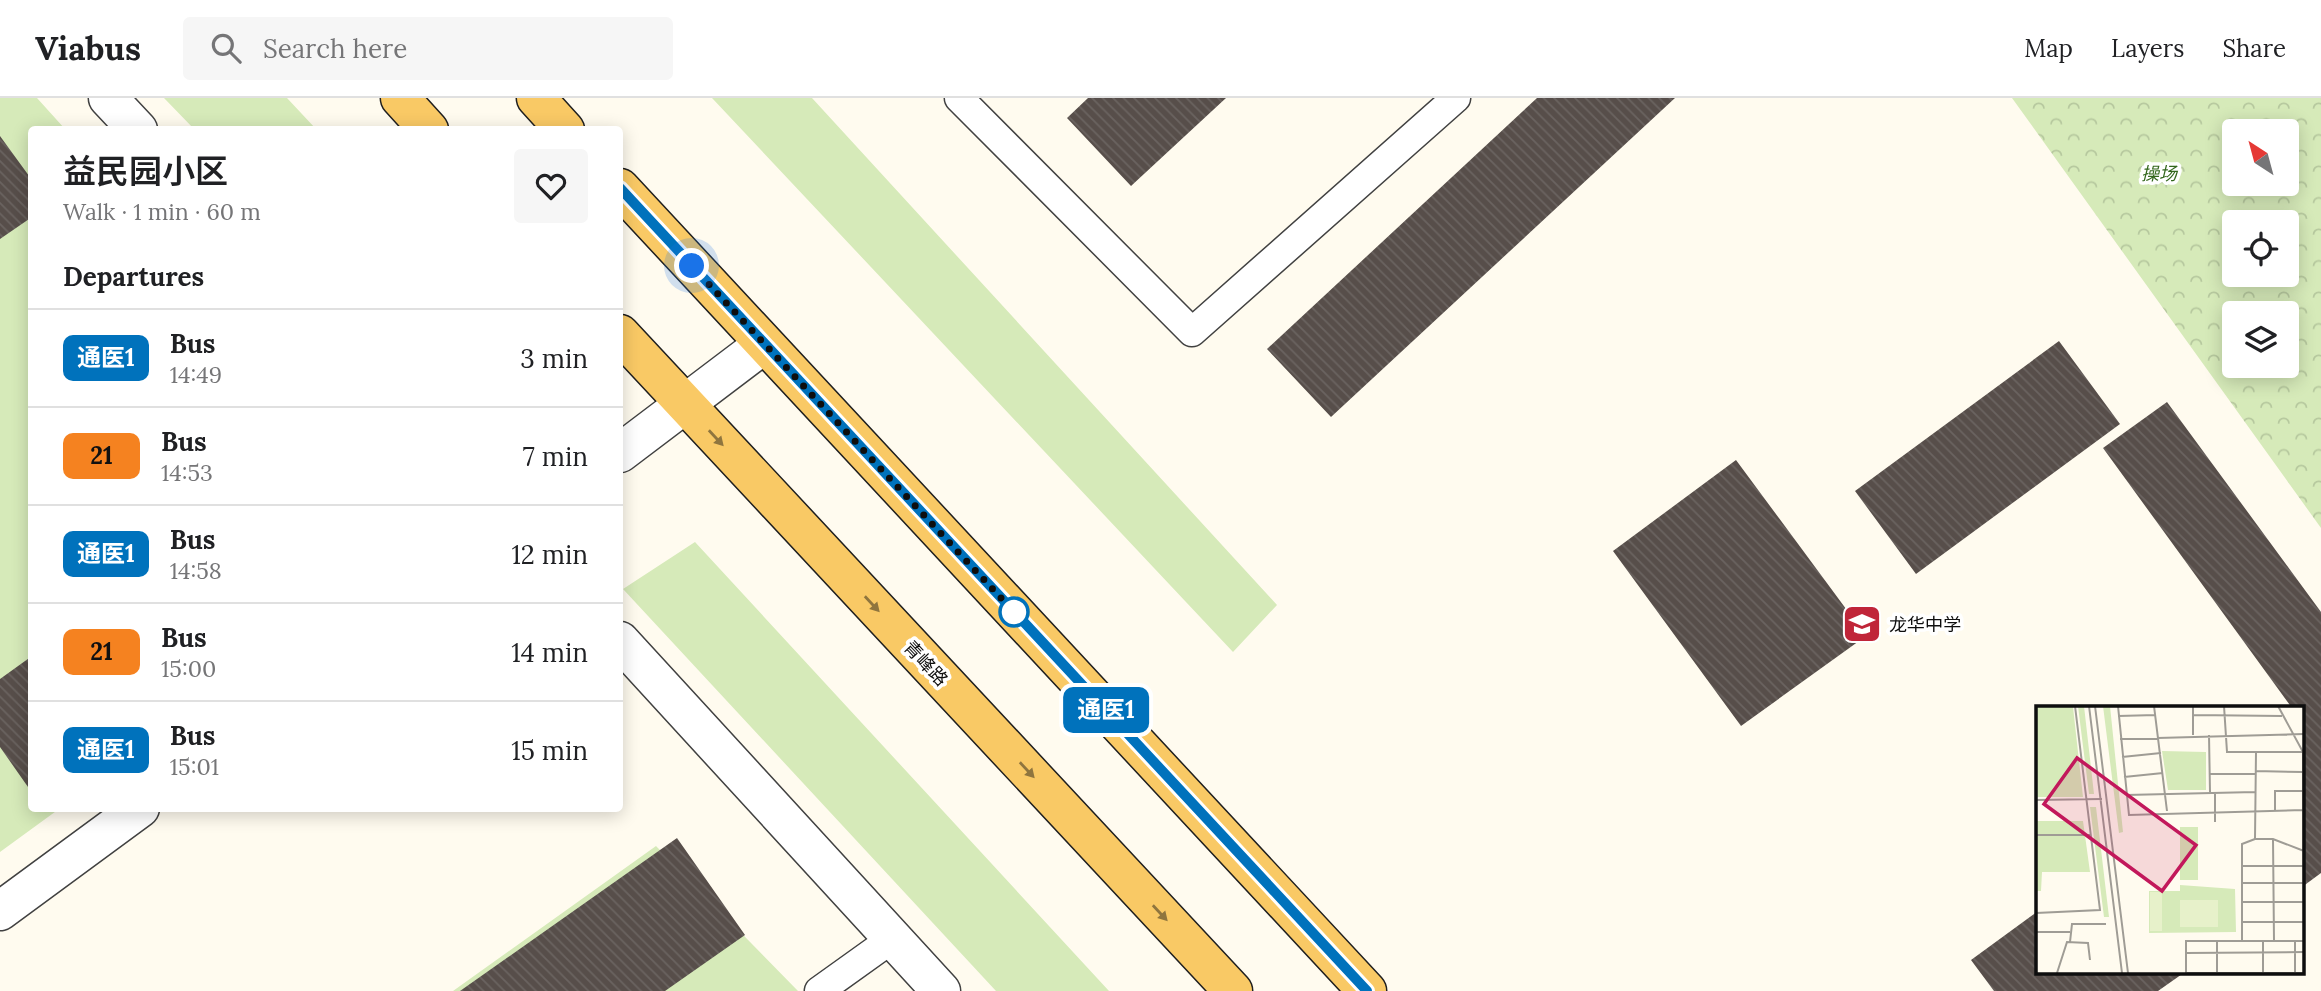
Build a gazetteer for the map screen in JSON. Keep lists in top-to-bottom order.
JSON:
{
  "streets": {
    "main road": ["青峰路"]
  },
  "parks": ["操场"],
  "places": {
    "school or university": ["龙华中学"]
  },
  "lines": ["bus line 通医1"],
  "north": "top left",
  "page": {
    "header": "Viabus",
    "search": "Search here",
    "nav": ["Map", "Layers", "Share"],
    "on_map": "通医1",
    "heading": [
      ["益民园小区", "Walk · 1 min · 60 m"],
      "Departures"
    ],
    "list": [
      {
        "mark": "通医1",
        "name": "Bus",
        "note": "14:49",
        "value": "3 min"
      },
      {
        "mark": "21",
        "name": "Bus",
        "note": "14:53",
        "value": "7 min"
      },
      {
        "mark": "通医1",
        "name": "Bus",
        "note": "14:58",
        "value": "12 min"
      },
      {
        "mark": "21",
        "name": "Bus",
        "note": "15:00",
        "value": "14 min"
      },
      {
        "mark": "通医1",
        "name": "Bus",
        "note": "15:01",
        "value": "15 min"
      }
    ]
  }
}
